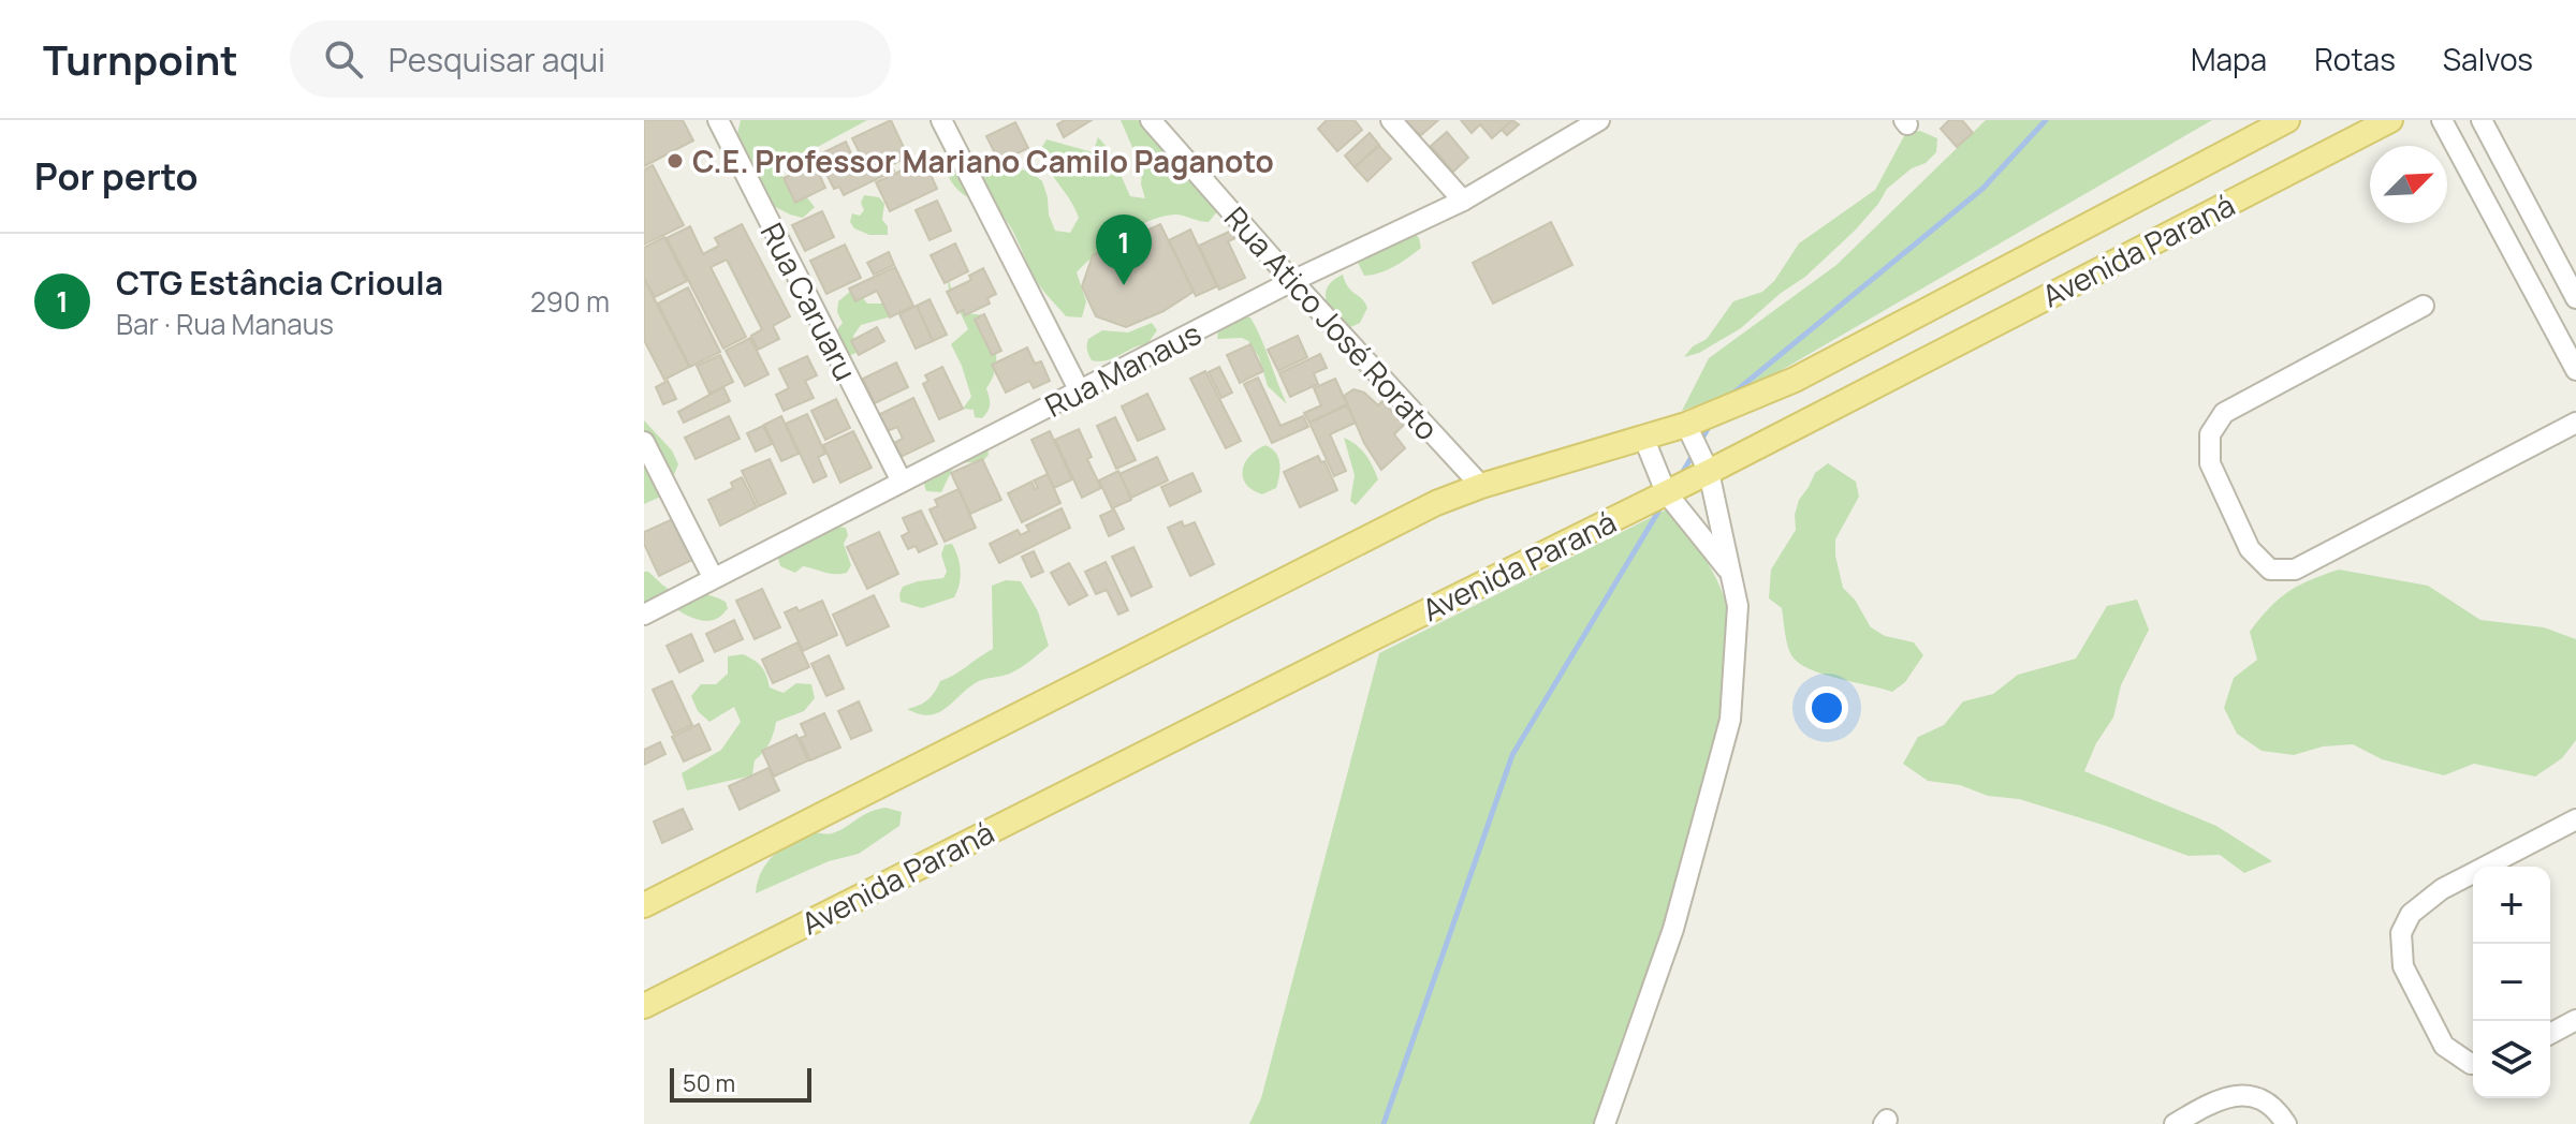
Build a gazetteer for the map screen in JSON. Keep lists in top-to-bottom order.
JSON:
{
  "streets": {
    "main road": ["Avenida Paraná"],
    "street": ["Rua Caruaru", "Rua Atico José Rorato", "Rua Manaus"]
  },
  "crossings": [
    ["Avenida Paraná", "Rua Atico José Rorato"],
    ["Rua Caruaru", "Rua Manaus"],
    ["Rua Atico José Rorato", "Rua Manaus"]
  ],
  "places": ["C.E. Professor Mariano Camilo Paganoto"],
  "scale_bar": "50 m",
  "north": "top right",
  "page": {
    "header": "Turnpoint",
    "search": "Pesquisar aqui",
    "nav": ["Mapa", "Rotas", "Salvos"],
    "heading": "Por perto",
    "pins": "1",
    "list": [
      {
        "mark": "1",
        "name": "CTG Estância Crioula",
        "note": "Bar · Rua Manaus",
        "value": "290 m"
      }
    ],
    "map_buttons": ["+", "−"],
    "scale": "50 m"
  }
}
